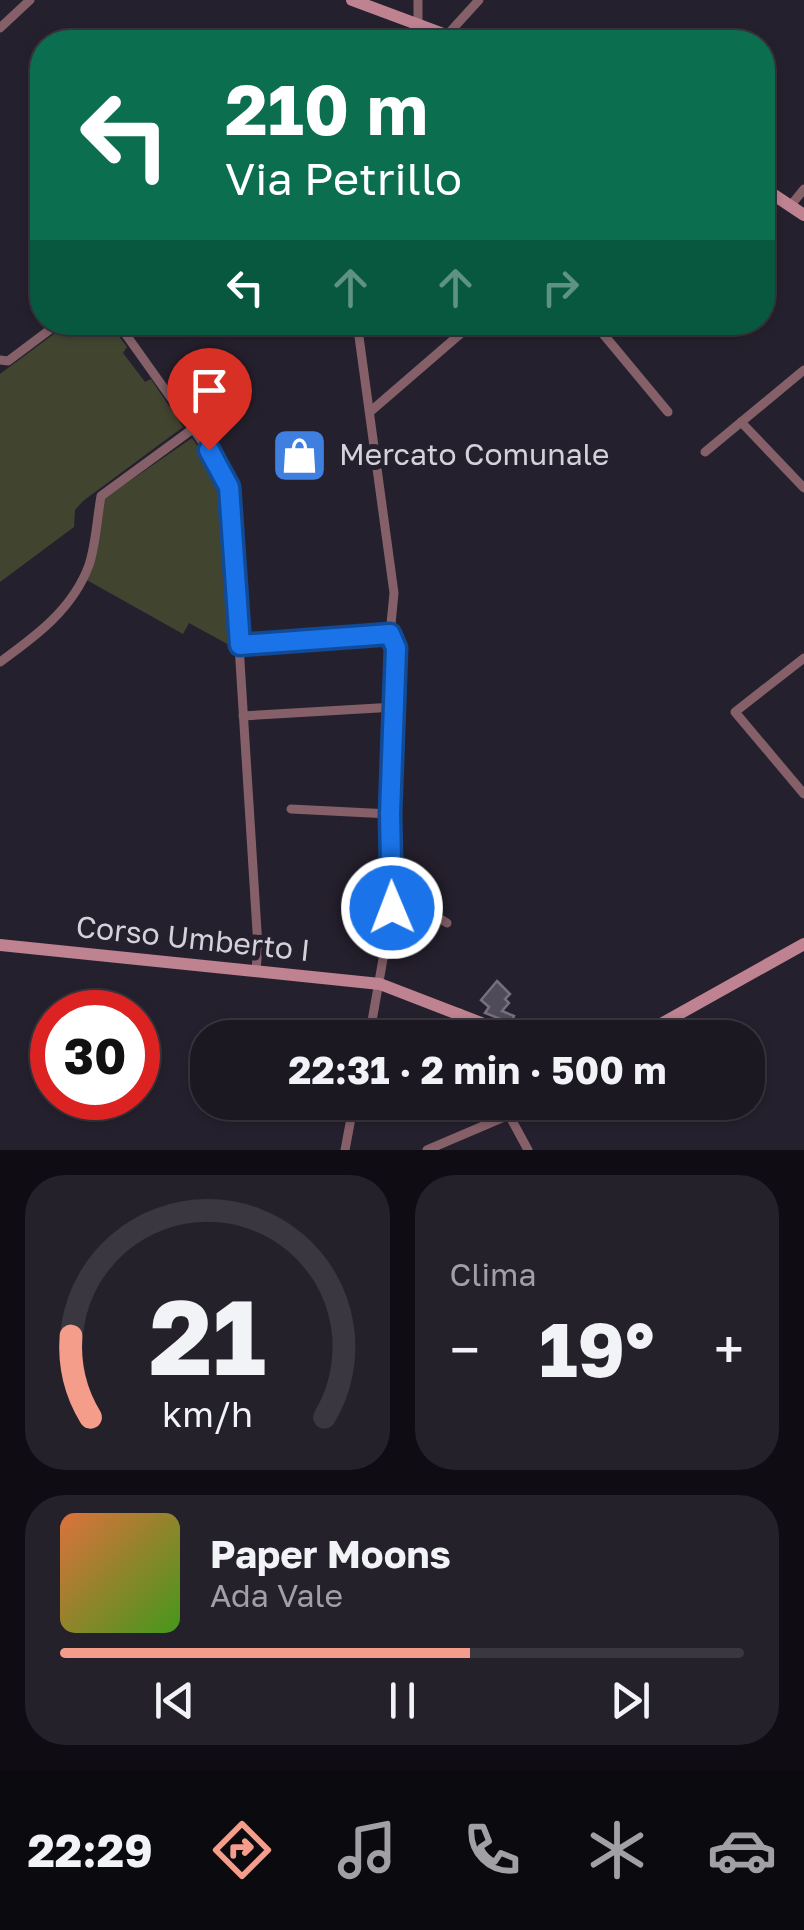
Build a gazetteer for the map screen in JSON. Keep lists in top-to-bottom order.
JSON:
{
  "streets": {
    "main road": ["Corso Umberto I"]
  },
  "places": {
    "shop": ["Mercato Comunale"]
  },
  "page": {
    "turn": ["210 m", "Via Petrillo"],
    "limit": "30",
    "trip": "22:31 · 2 min · 500 m",
    "tile": "Clima",
    "heat": ["−", "19°", "+"],
    "song": ["Paper Moons", "Ada Vale"],
    "tabs": "22:29",
    "gauge": ["21", "km/h"]
  }
}
